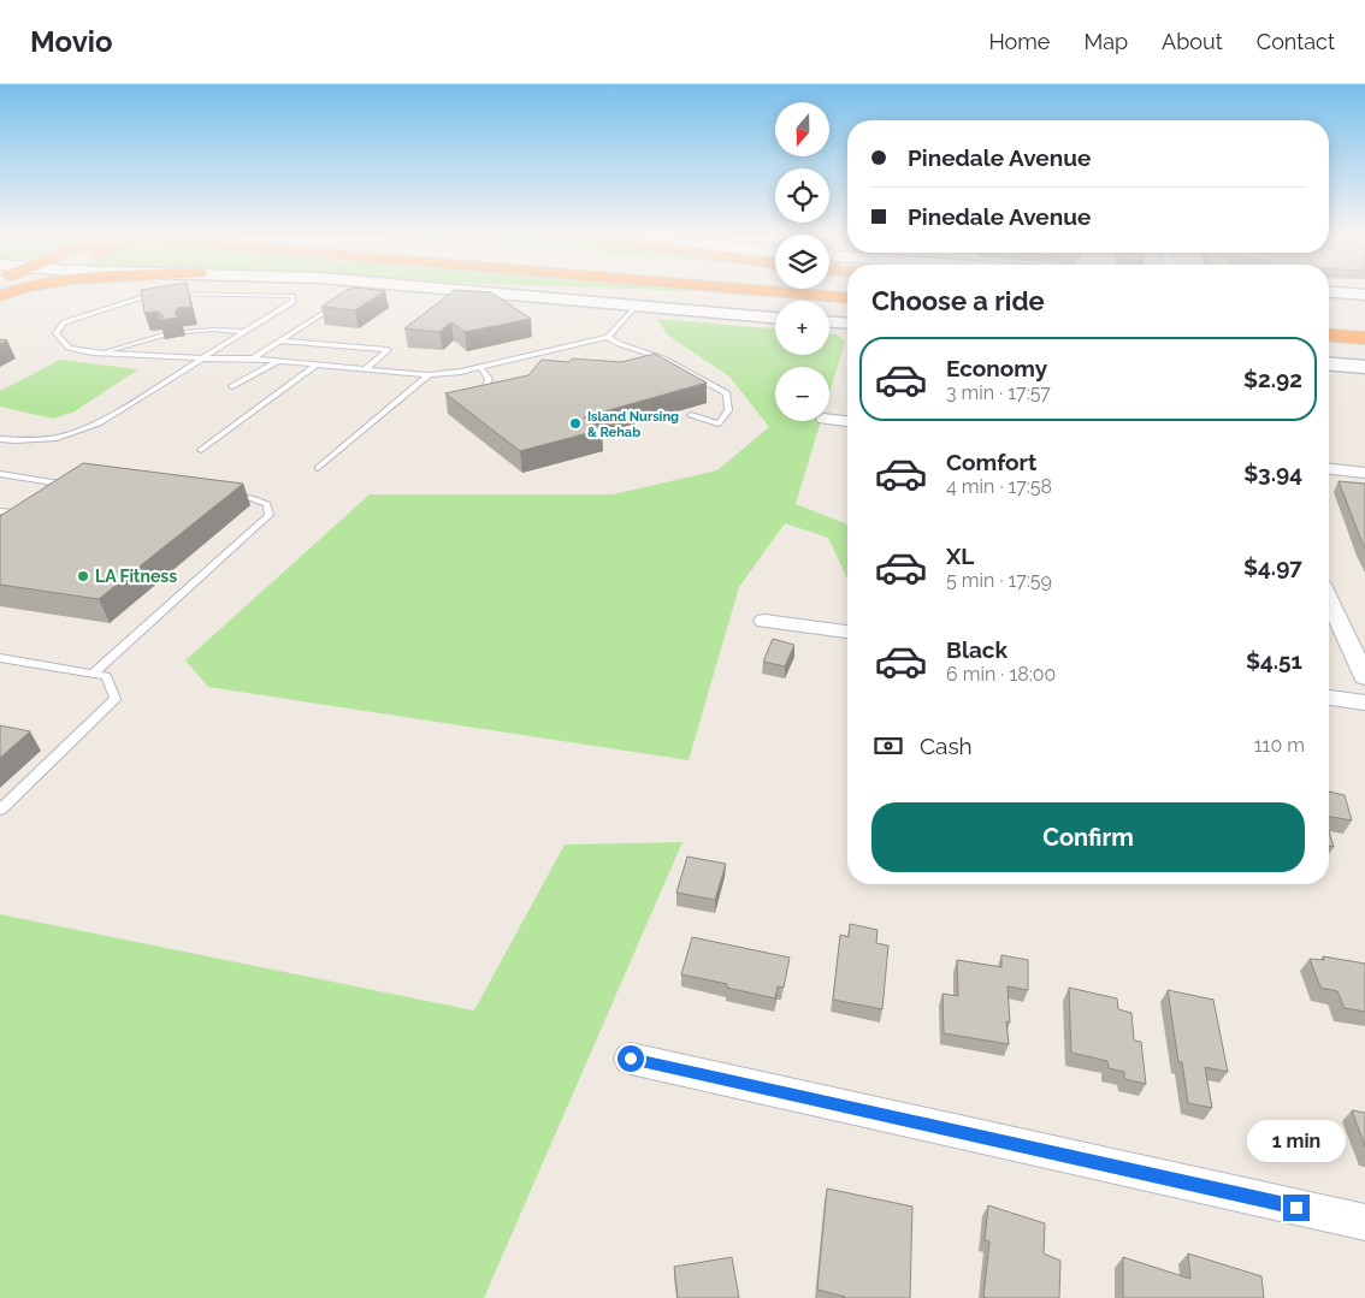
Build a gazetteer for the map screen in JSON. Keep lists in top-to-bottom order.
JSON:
{
  "places": ["Island Nursing & Rehab", "LA Fitness"],
  "north": "bottom",
  "page": {
    "header": "Movio",
    "nav": [
      "Home",
      "Map",
      "About",
      "Contact"
    ],
    "map_buttons": ["+", "−"],
    "banner": ["Pinedale Avenue", "Pinedale Avenue"],
    "heading": "Choose a ride",
    "list": [
      {
        "name": "Economy",
        "note": "3 min · 17:57",
        "value": "$2.92"
      },
      {
        "name": "Comfort",
        "note": "4 min · 17:58",
        "value": "$3.94"
      },
      {
        "name": "XL",
        "note": "5 min · 17:59",
        "value": "$4.97"
      },
      {
        "name": "Black",
        "note": "6 min · 18:00",
        "value": "$4.51"
      }
    ],
    "pay": ["Cash", "110 m"],
    "buttons": "Confirm",
    "bubble": "1 min"
  }
}
